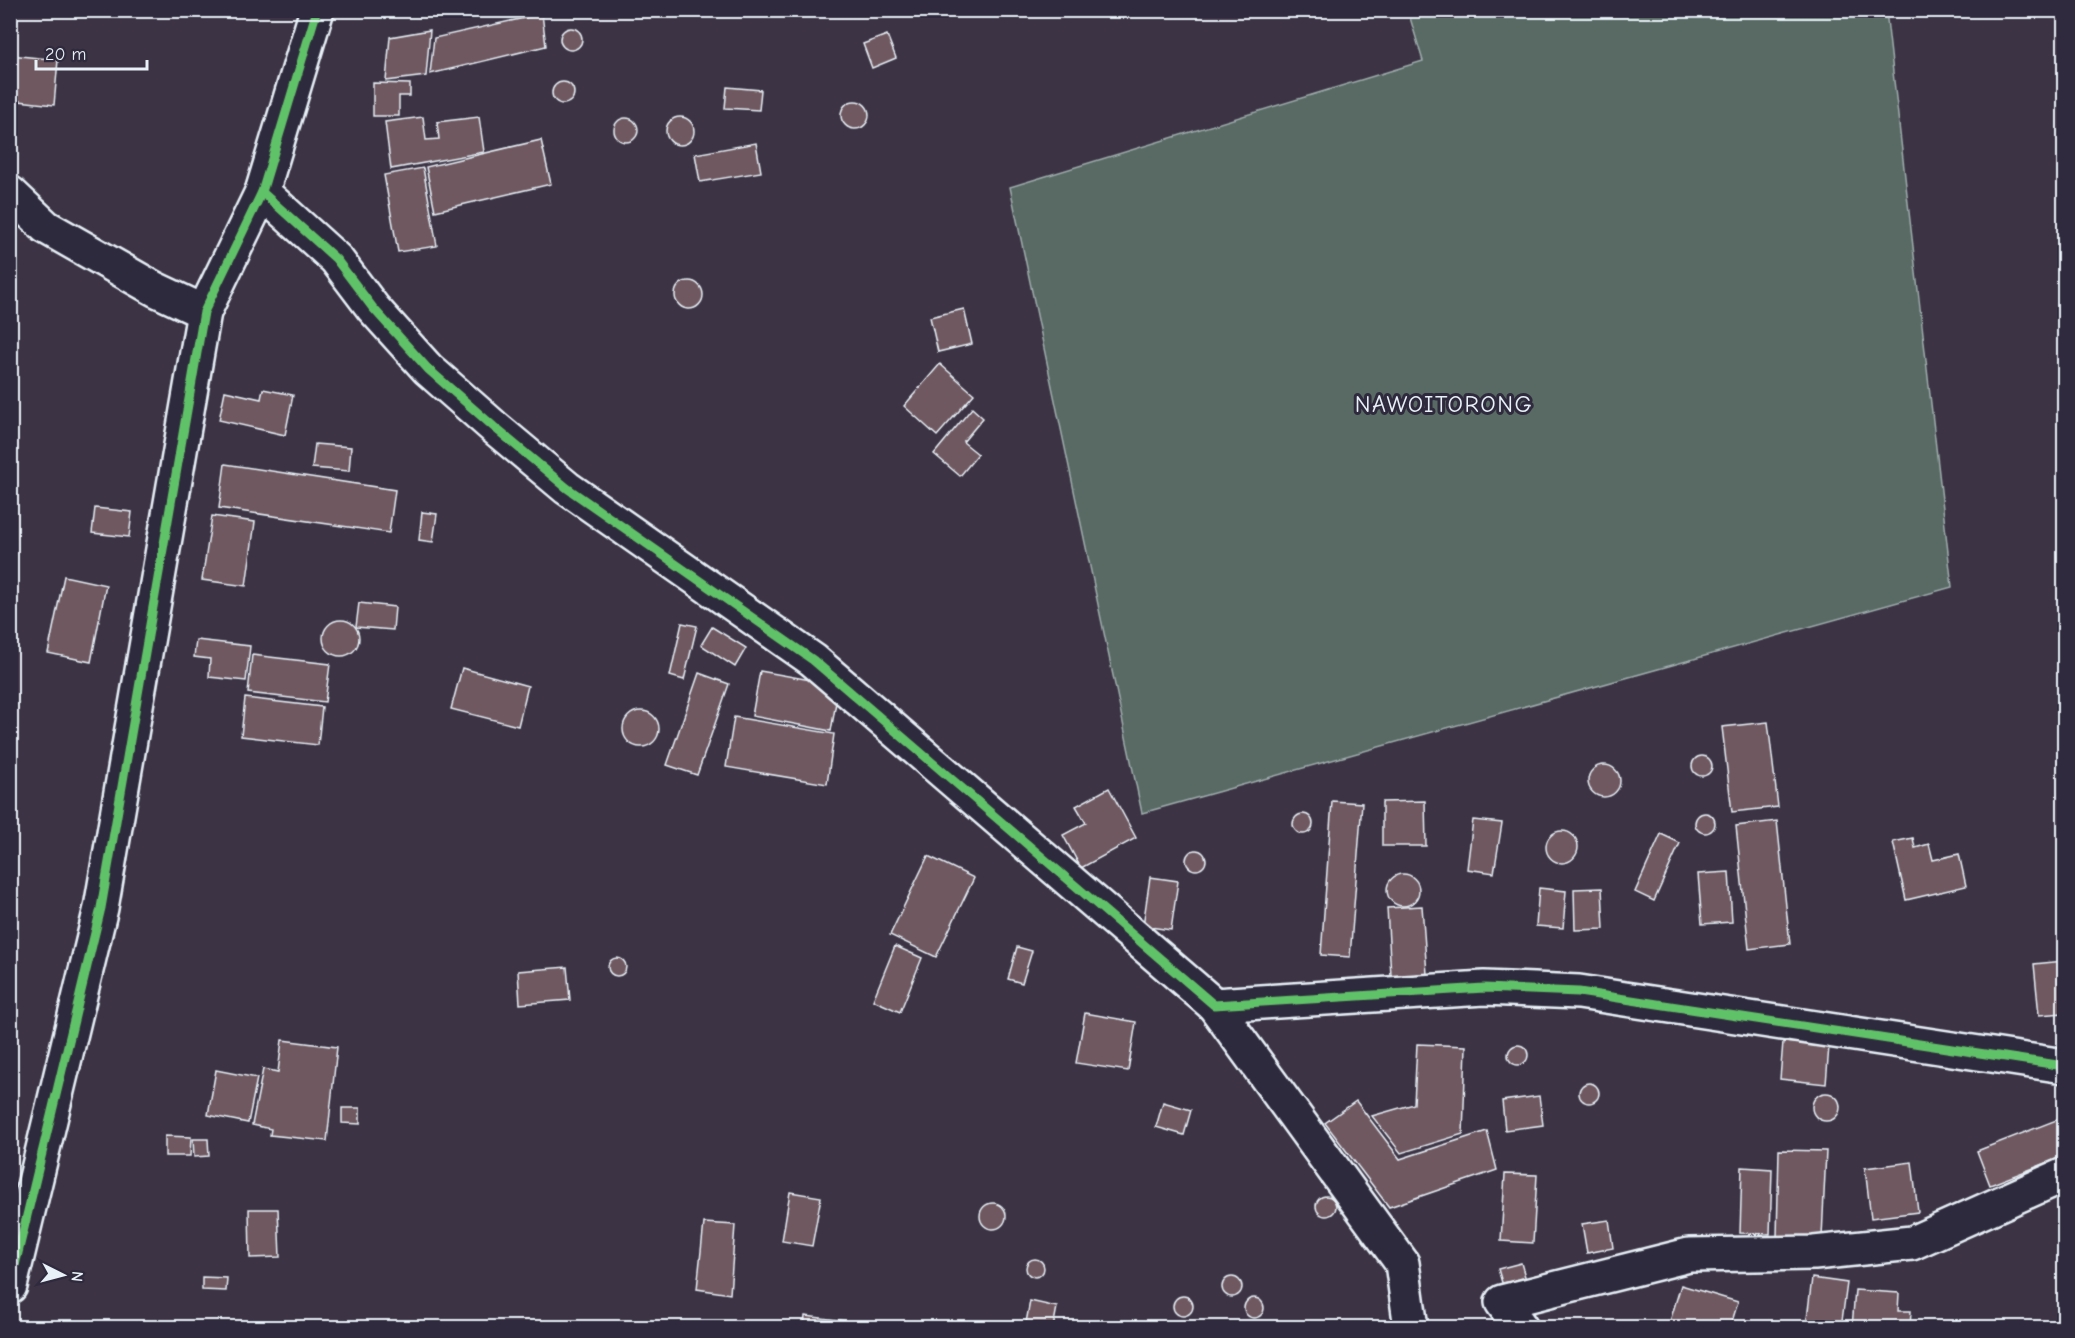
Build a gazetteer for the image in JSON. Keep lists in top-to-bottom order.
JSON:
{
  "districts": ["NAWOITORONG"],
  "scale_bar": "20 m",
  "north": "right"
}
